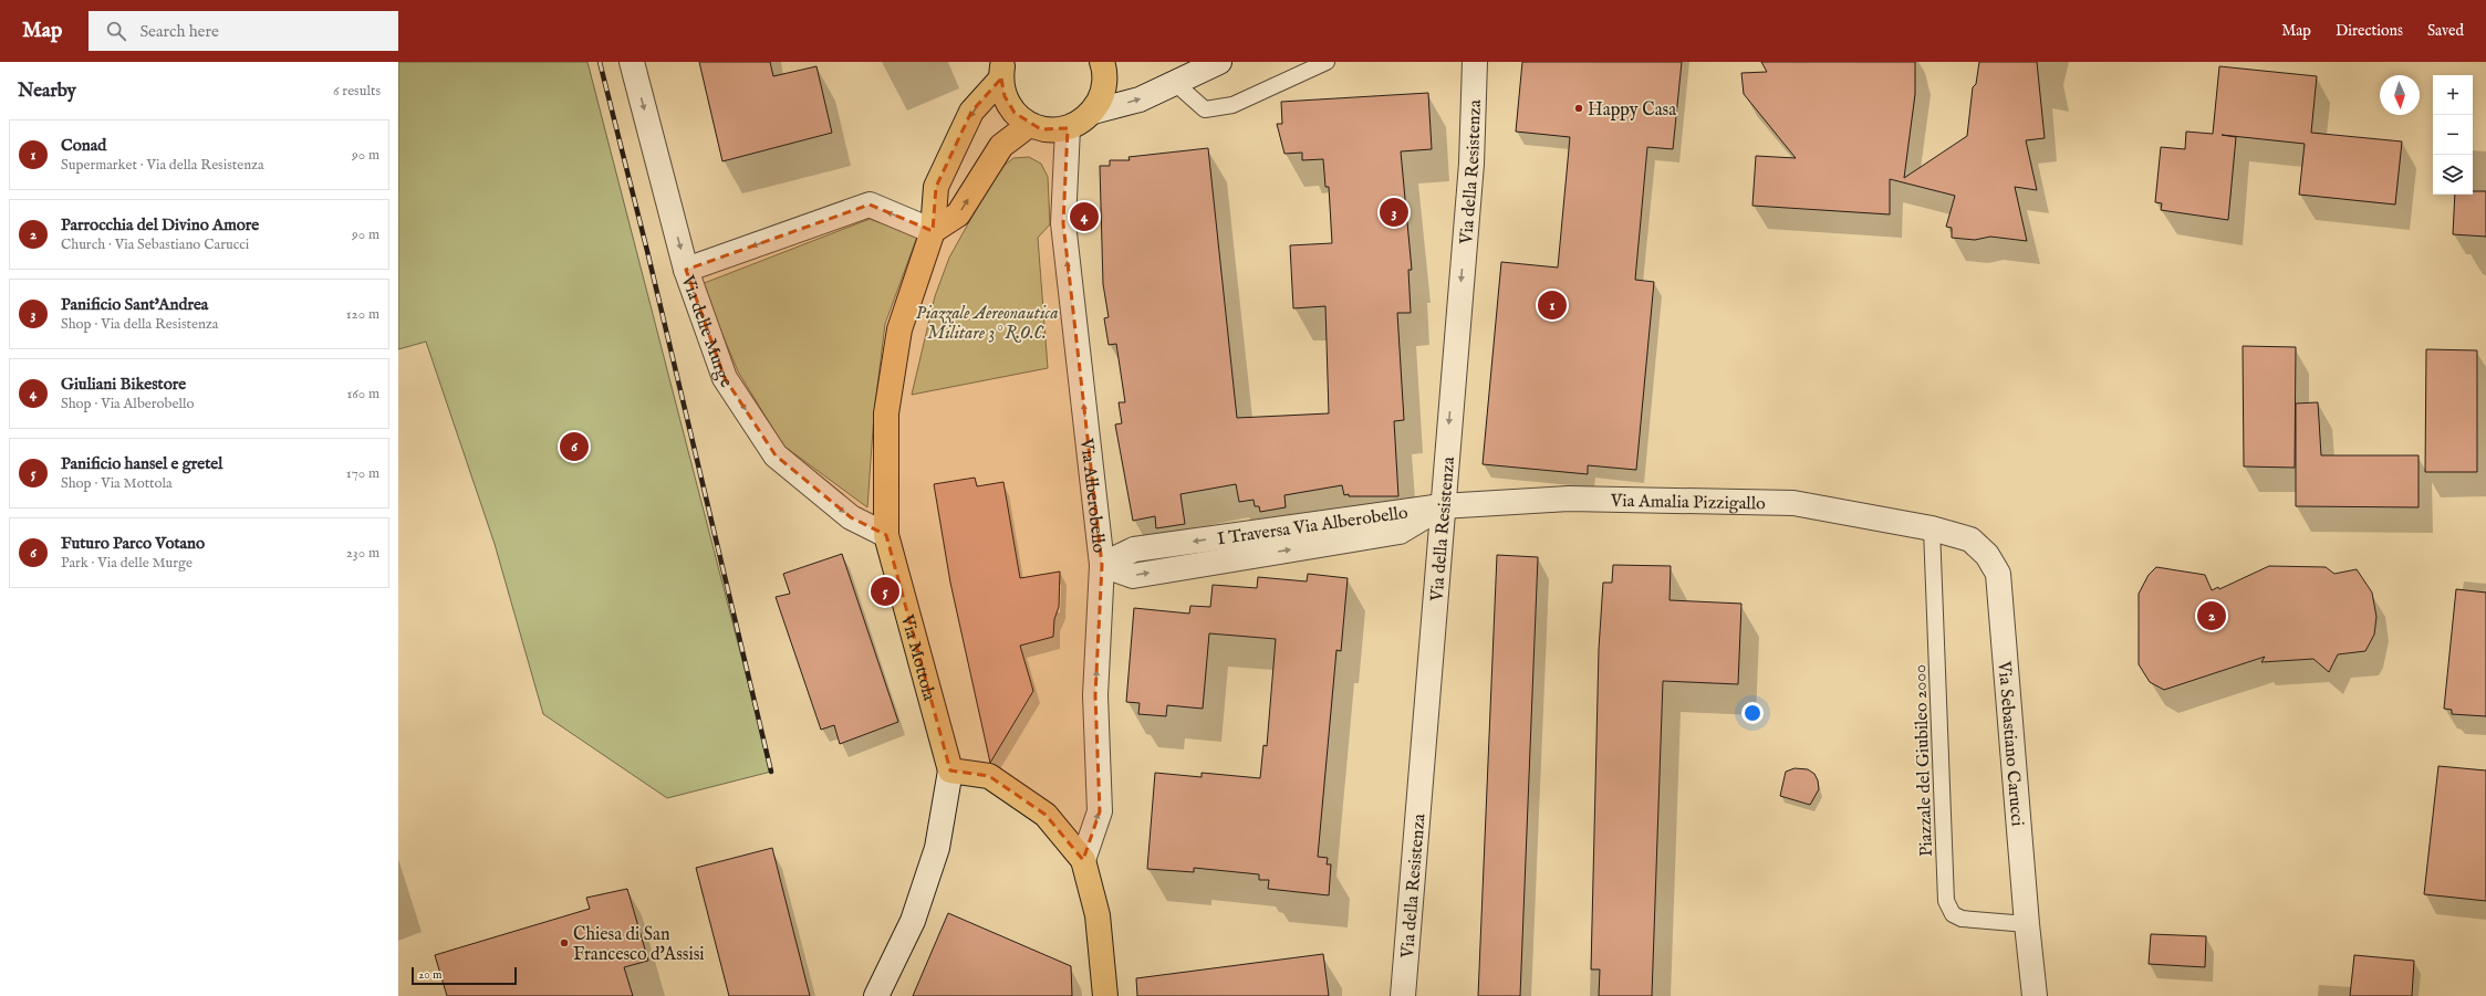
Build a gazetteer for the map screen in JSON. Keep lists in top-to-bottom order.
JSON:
{
  "streets": {
    "main road": ["Via Mottola"],
    "street": [
      "Via della Resistenza",
      "Via delle Murge",
      "Via Alberobello",
      "Via Amalia Pizzigallo",
      "I Traversa Via Alberobello",
      "Via Sebastiano Carucci"
    ],
    "lane": ["Piazzale del Giubileo 2000"]
  },
  "crossings": [
    ["Via della Resistenza", "Via Amalia Pizzigallo"],
    ["Via della Resistenza", "I Traversa Via Alberobello"],
    ["Via delle Murge", "Via Mottola"],
    ["Via Alberobello", "I Traversa Via Alberobello"],
    ["Via Amalia Pizzigallo", "I Traversa Via Alberobello"],
    ["Via Amalia Pizzigallo", "Via Sebastiano Carucci"],
    ["Via Amalia Pizzigallo", "Piazzale del Giubileo 2000"],
    ["Via Sebastiano Carucci", "Piazzale del Giubileo 2000"]
  ],
  "one_way": ["Via della Resistenza", "Via delle Murge", "Via Alberobello"],
  "parks": ["Piazzale Aereonautica Militare 3° R.O.C."],
  "places": ["Happy Casa", "Chiesa di San Francesco d'Assisi"],
  "scale_bar": "20 m",
  "north": "bottom",
  "page": {
    "header": "Map",
    "search": "Search here",
    "nav": ["Map", "Directions", "Saved"],
    "heading": ["Nearby", "6 results"],
    "map_buttons": ["+", "−"],
    "list": [
      {
        "mark": "1",
        "name": "Conad",
        "note": "Supermarket · Via della Resistenza",
        "value": "90 m"
      },
      {
        "mark": "2",
        "name": "Parrocchia del Divino Amore",
        "note": "Church · Via Sebastiano Carucci",
        "value": "90 m"
      },
      {
        "mark": "3",
        "name": "Panificio Sant'Andrea",
        "note": "Shop · Via della Resistenza",
        "value": "120 m"
      },
      {
        "mark": "4",
        "name": "Giuliani Bikestore",
        "note": "Shop · Via Alberobello",
        "value": "160 m"
      },
      {
        "mark": "5",
        "name": "Panificio hansel e gretel",
        "note": "Shop · Via Mottola",
        "value": "170 m"
      },
      {
        "mark": "6",
        "name": "Futuro Parco Votano",
        "note": "Park · Via delle Murge",
        "value": "230 m"
      }
    ],
    "pins": [
      "3",
      "4",
      "1",
      "6",
      "5",
      "2"
    ],
    "scale": "20 m"
  }
}
